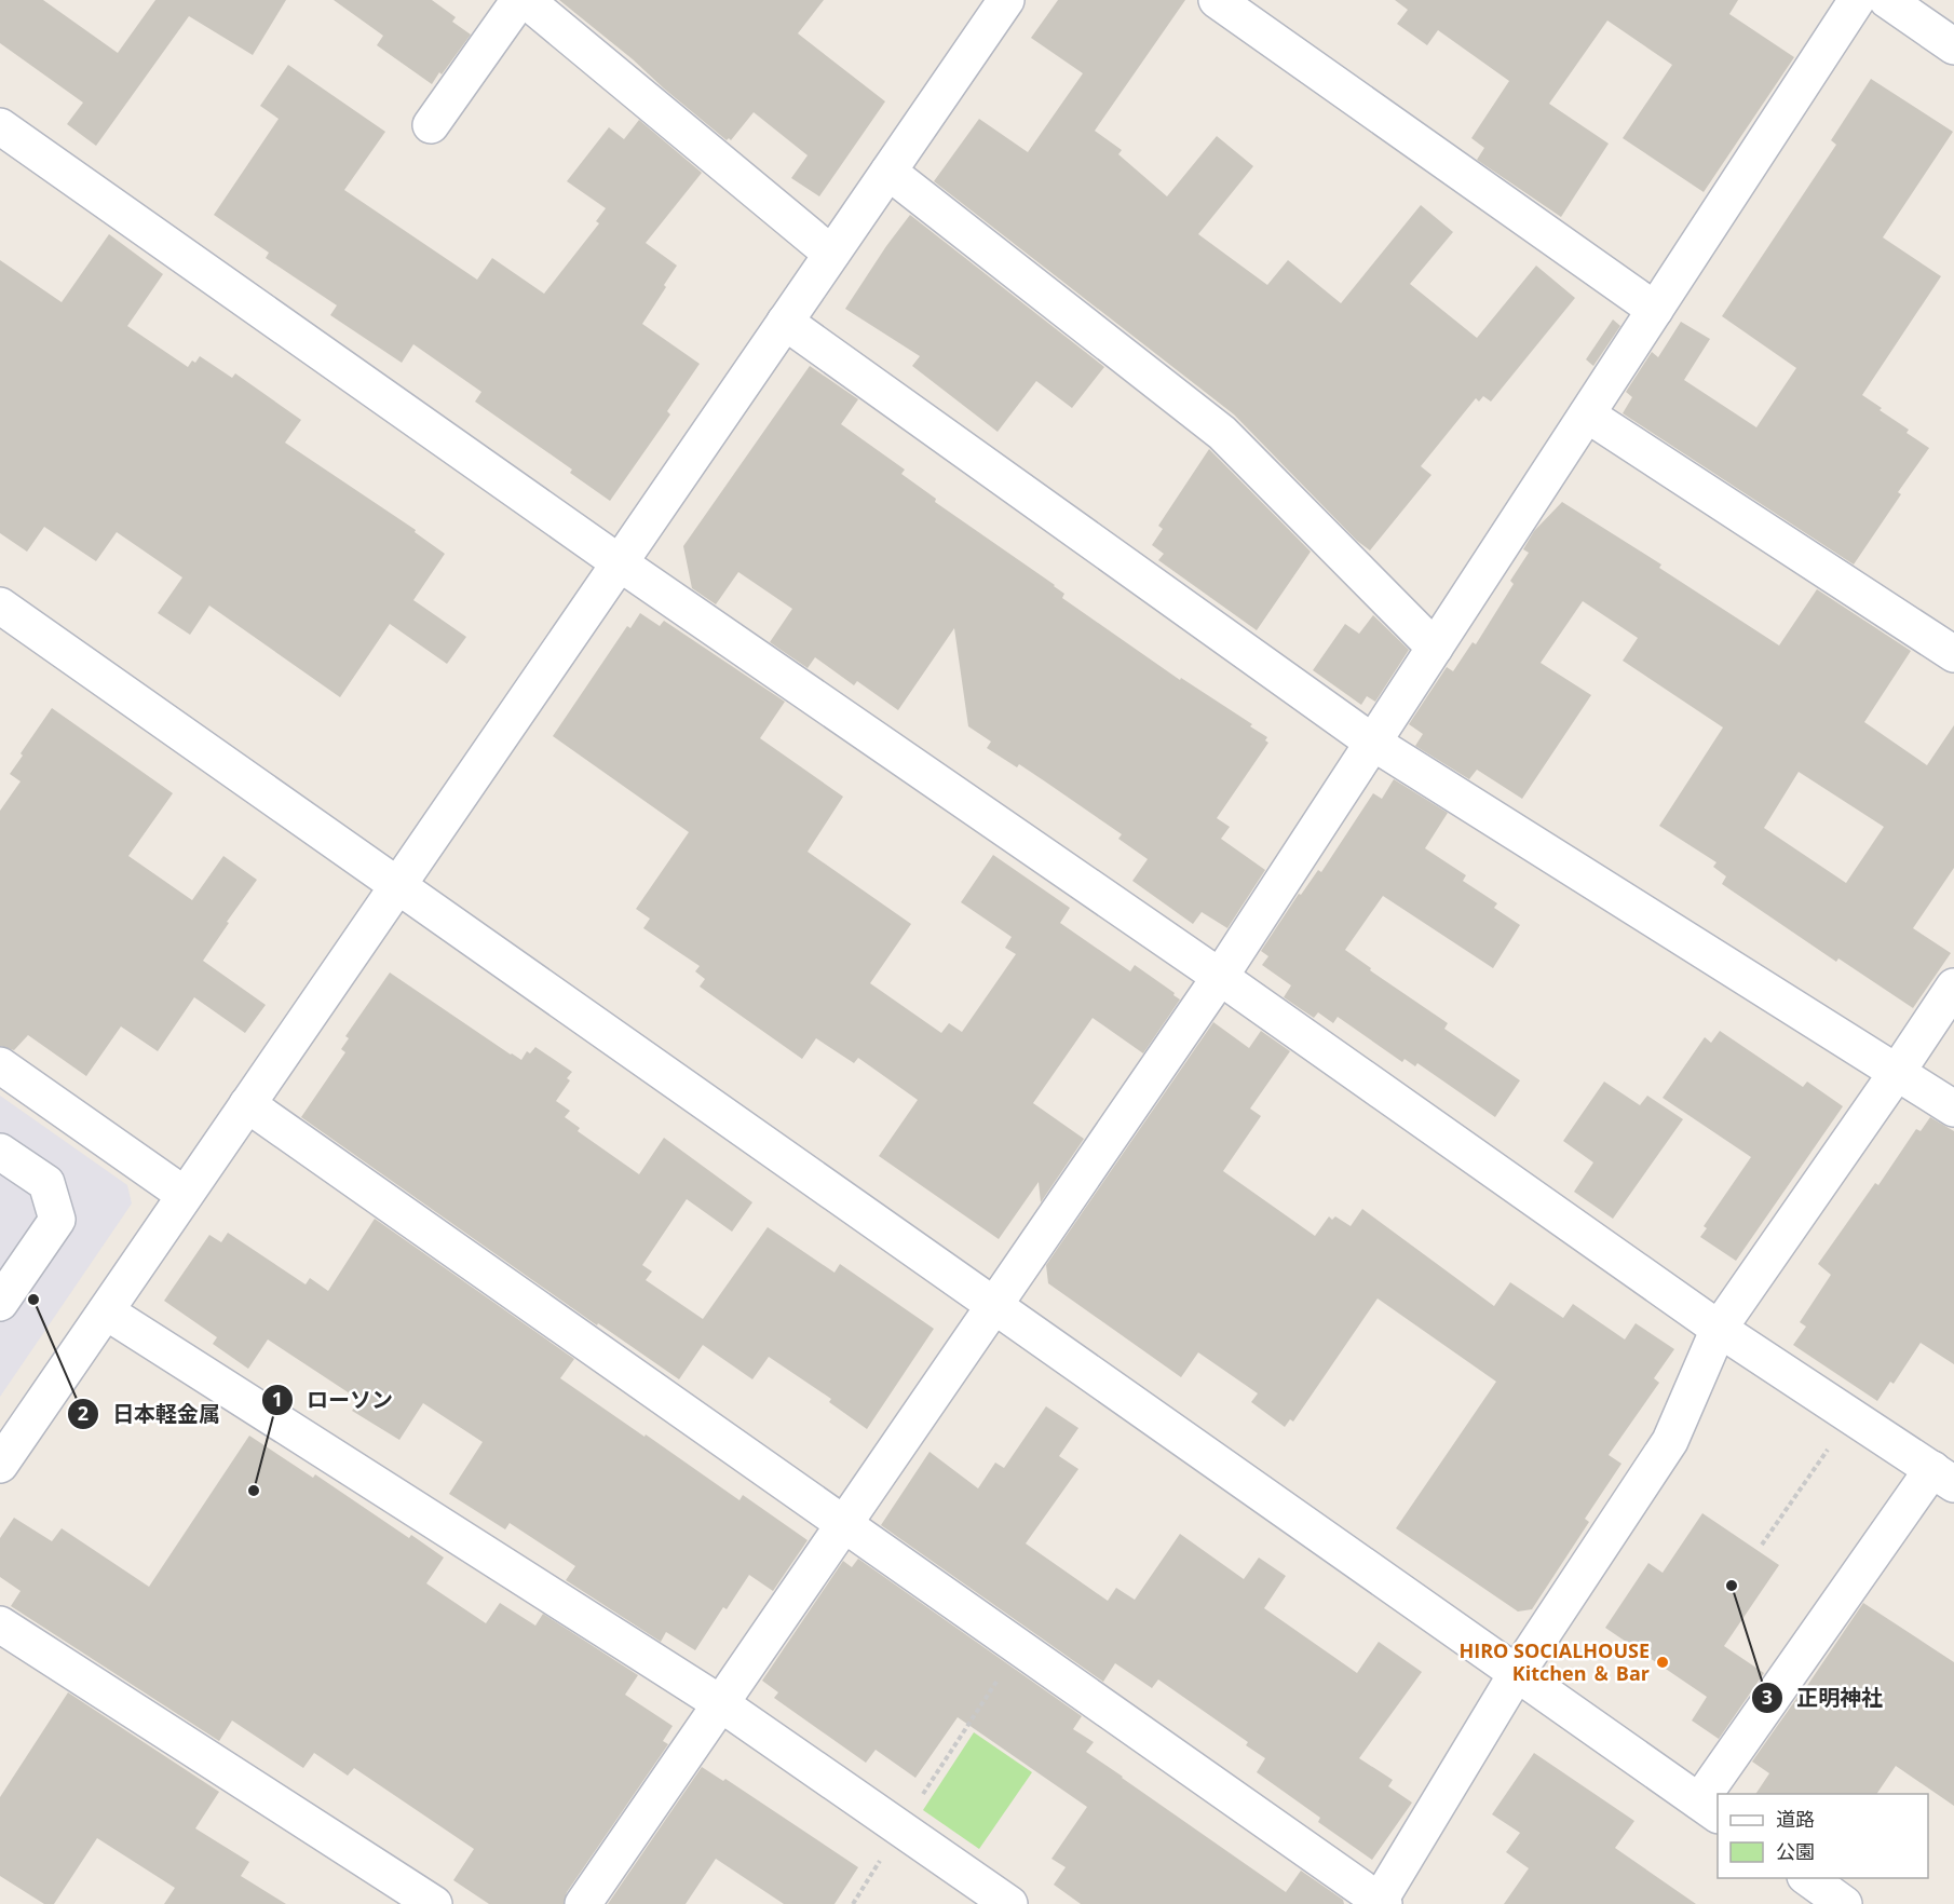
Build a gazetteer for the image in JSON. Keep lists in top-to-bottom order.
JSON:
{
  "places": [
    "日本軽金属",
    "ローソン",
    "正明神社",
    "HIRO SOCIALHOUSE Kitchen ＆ Bar"
  ],
  "legend": ["道路", "公園"]
}
